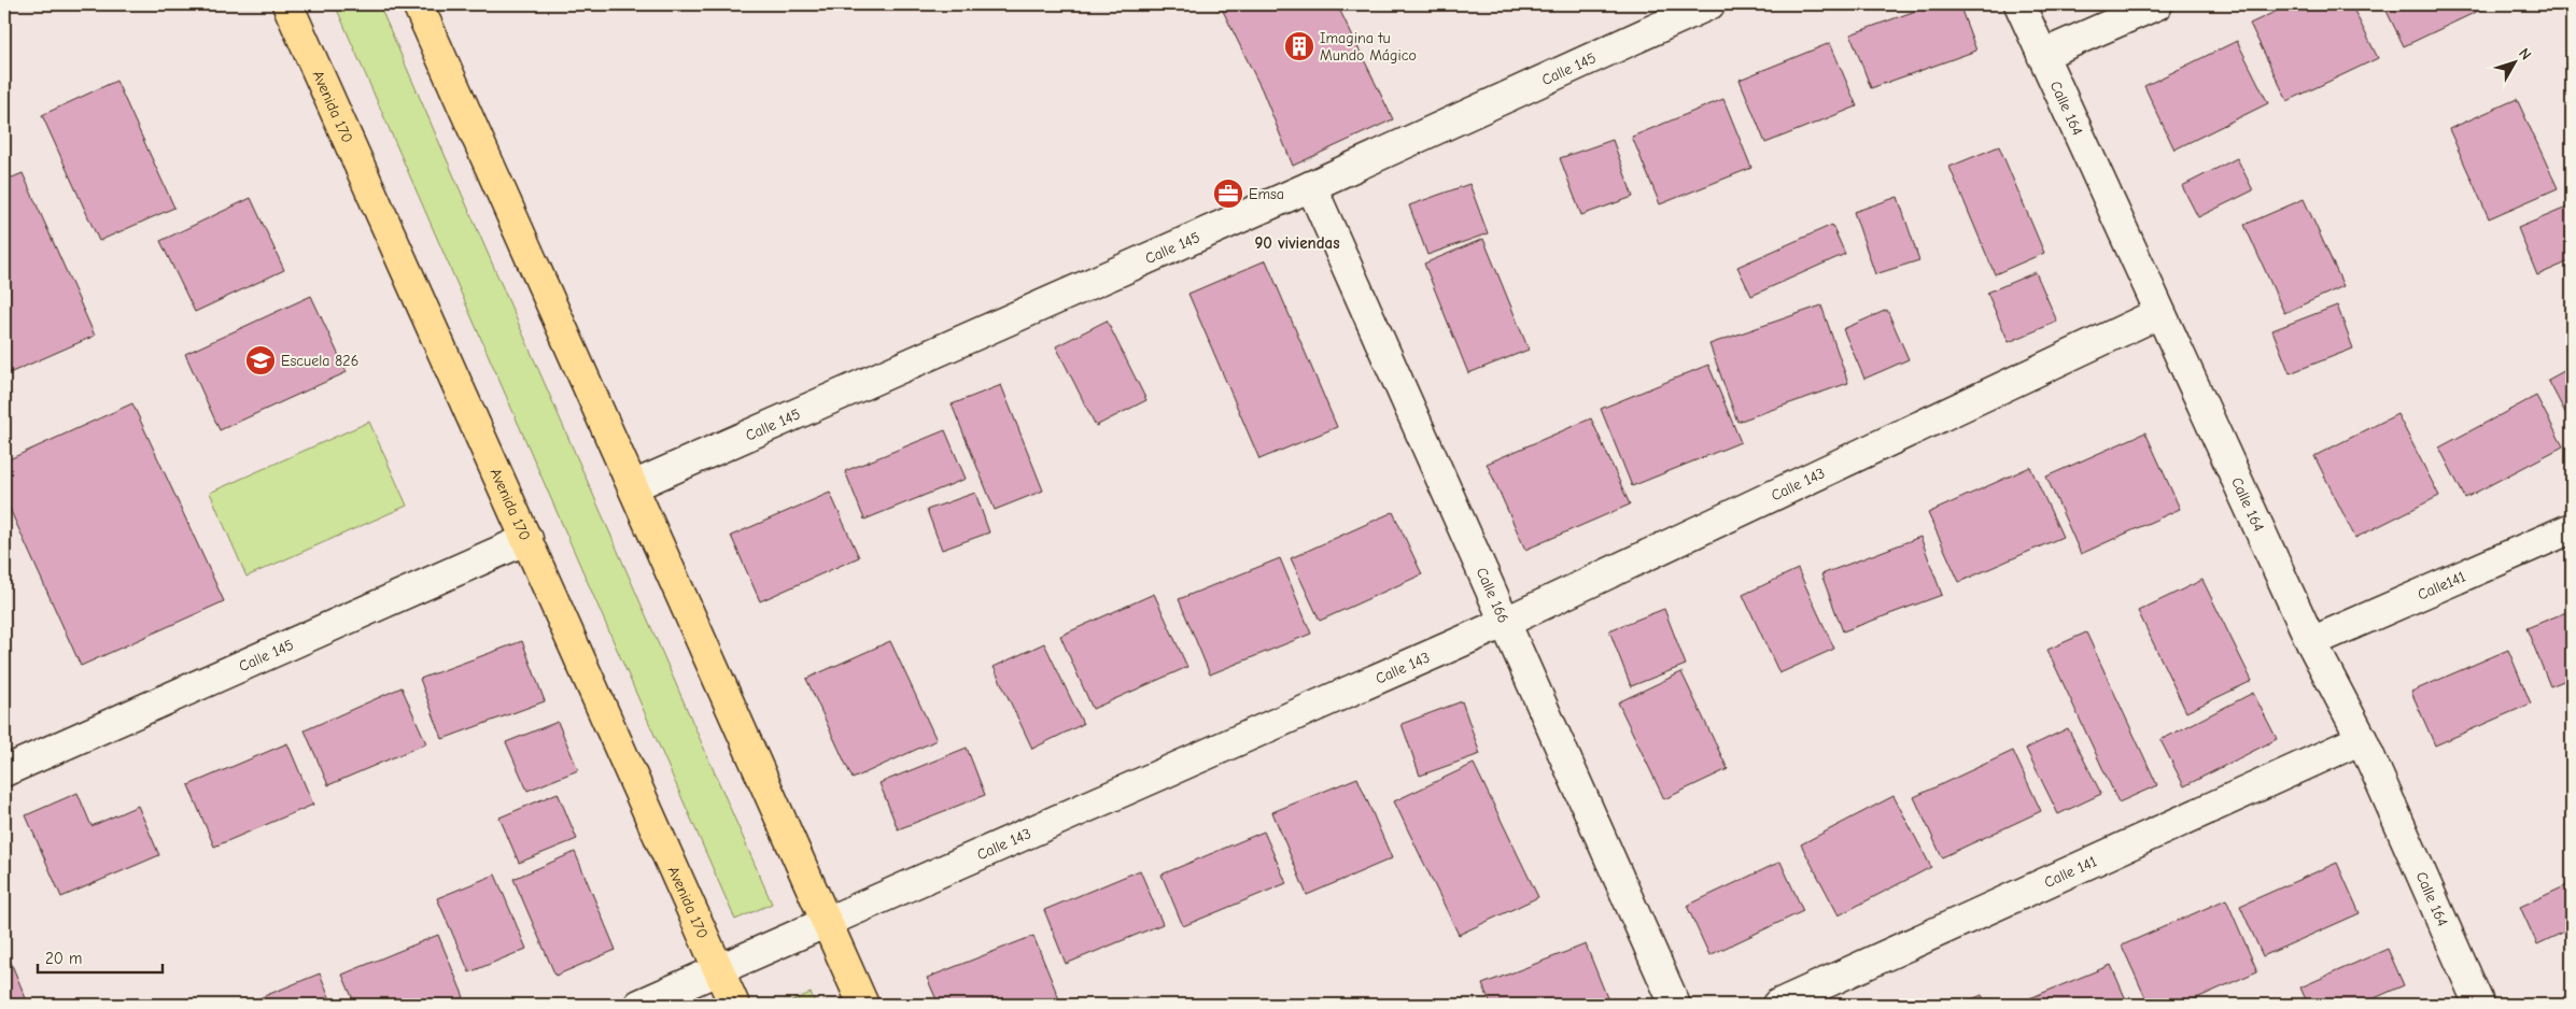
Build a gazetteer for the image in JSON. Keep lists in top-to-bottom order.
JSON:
{
  "streets": {
    "main road": ["Avenida 170"],
    "street": [
      "Calle 145",
      "Calle 164",
      "Calle 143",
      "Calle141",
      "Calle 166",
      "Calle 141"
    ]
  },
  "crossings": [
    ["Calle 145", "Avenida 170"],
    ["Calle 145", "Calle 166"],
    ["Avenida 170", "Calle 143"],
    ["Calle 164", "Calle 143"],
    ["Calle 164", "Calle141"],
    ["Calle 164", "Calle 141"],
    ["Calle 143", "Calle 166"]
  ],
  "districts": ["90 viviendas"],
  "places": {
    "building": ["Imagina tu Mundo Mágico"],
    "office": ["Emsa"],
    "school or university": ["Escuela 826"]
  },
  "scale_bar": "20 m",
  "north": "top right"
}
